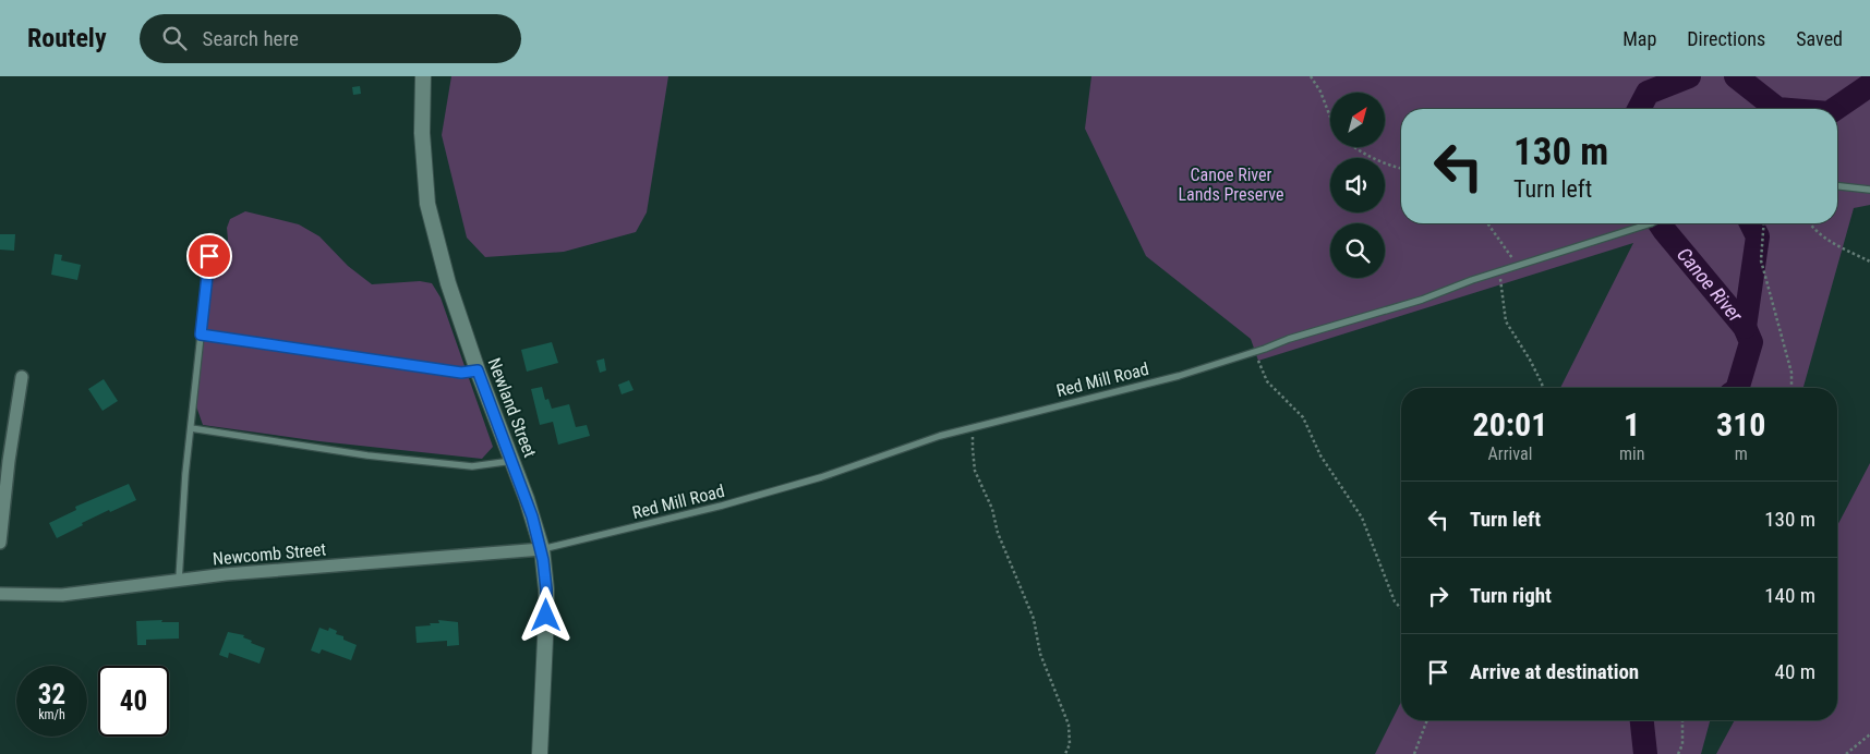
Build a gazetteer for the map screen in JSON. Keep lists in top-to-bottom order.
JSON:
{
  "streets": {
    "street": ["Newland Street", "Newcomb Street"],
    "lane": ["Red Mill Road"]
  },
  "crossings": [
    ["Red Mill Road", "Newland Street"],
    ["Red Mill Road", "Newcomb Street"],
    ["Newland Street", "Newcomb Street"]
  ],
  "water": ["Canoe River"],
  "parks": ["Canoe River Lands Preserve"],
  "north": "top right",
  "page": {
    "header": "Routely",
    "search": "Search here",
    "nav": ["Map", "Directions", "Saved"],
    "turn": ["130 m", "Turn left"],
    "eta": [
      "20:01",
      "Arrival",
      "1",
      "min",
      "310",
      "m"
    ],
    "list": [
      {
        "name": "Turn left",
        "value": "130 m"
      },
      {
        "name": "Turn right",
        "value": "140 m"
      },
      {
        "name": "Arrive at destination",
        "value": "40 m"
      }
    ],
    "speed": "32 km/h",
    "limit": "40"
  }
}
